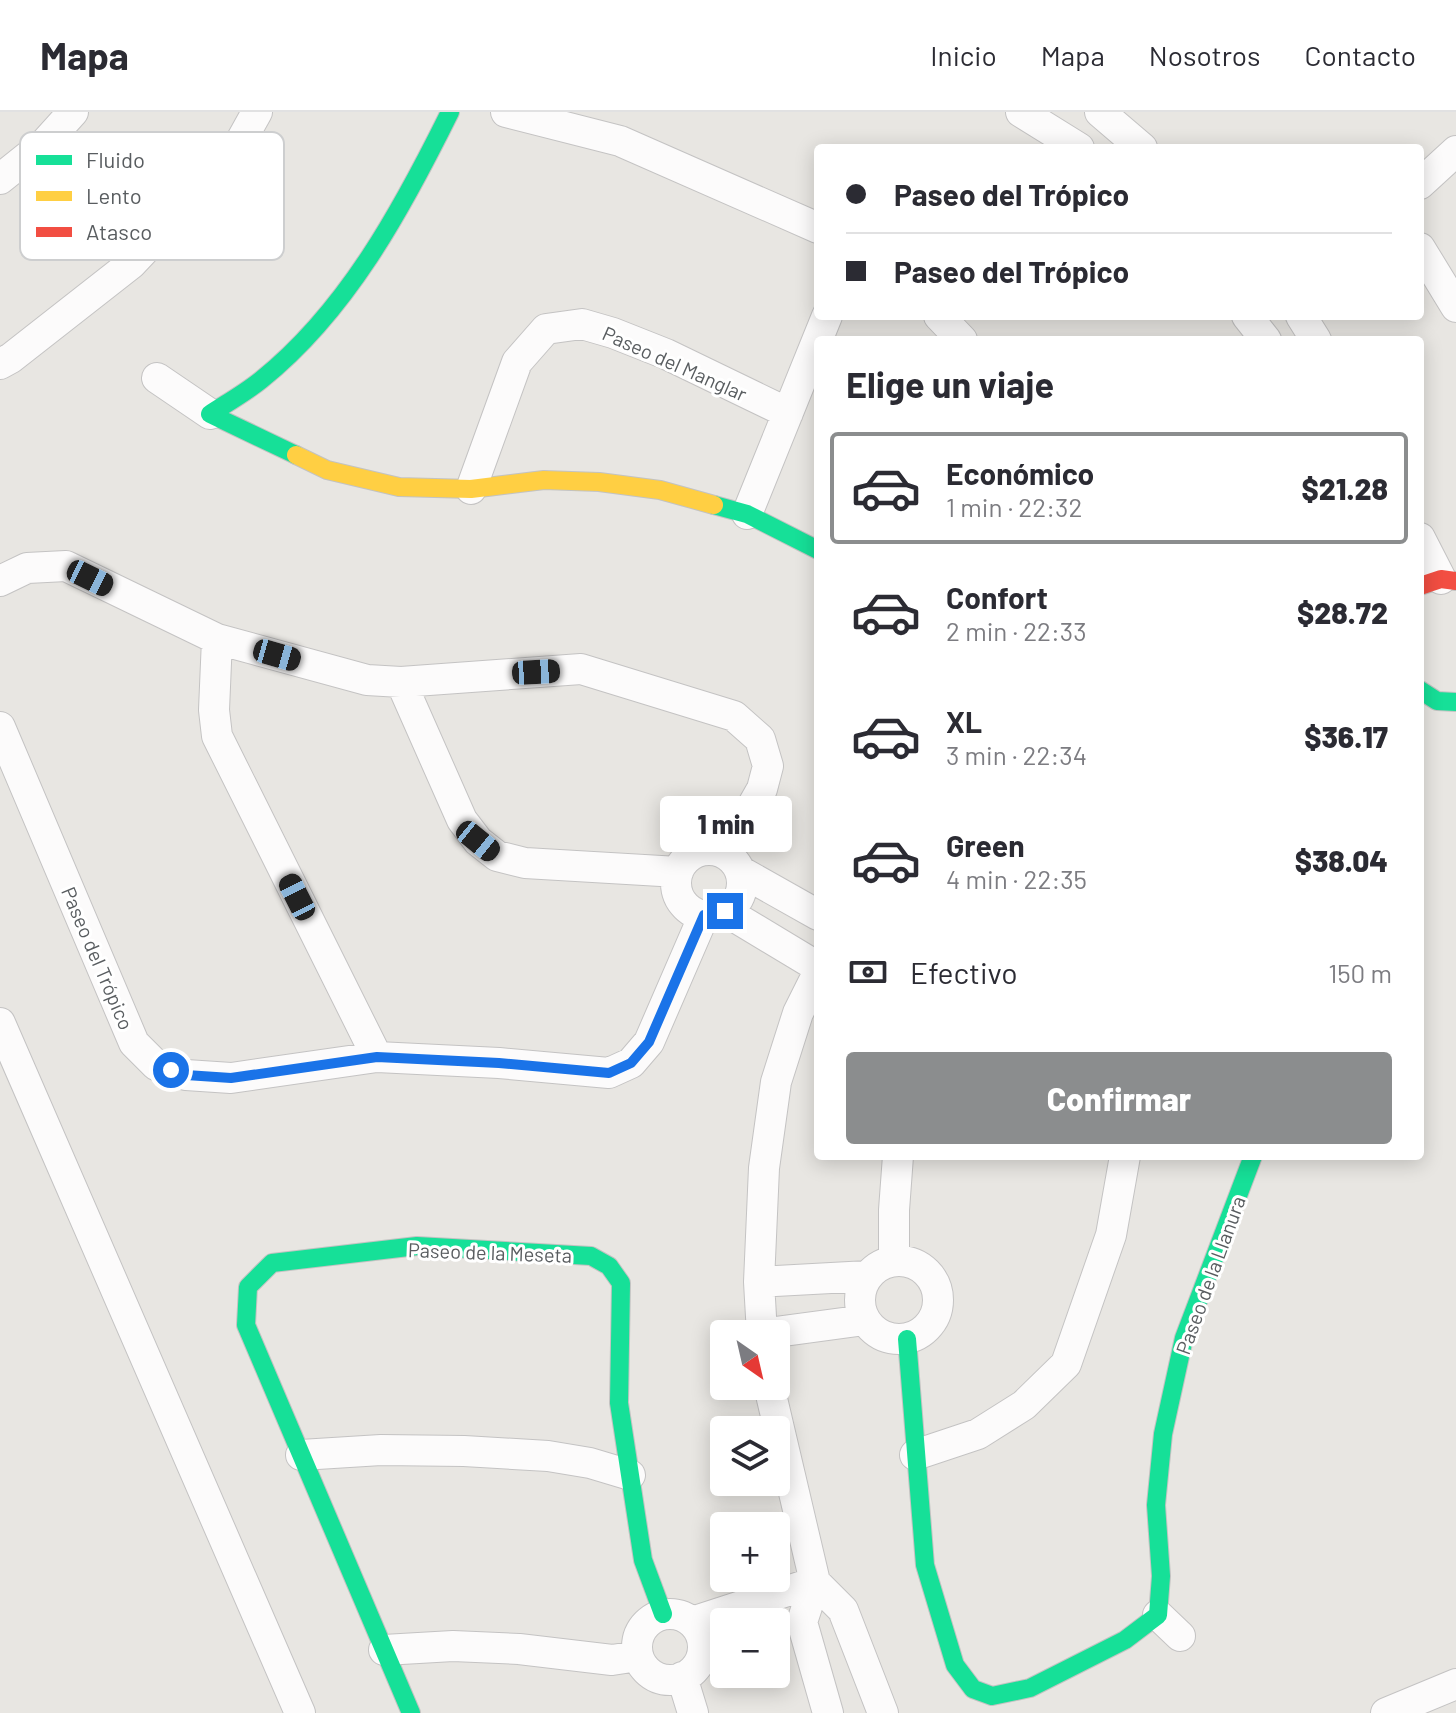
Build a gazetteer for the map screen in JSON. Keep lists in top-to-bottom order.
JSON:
{
  "streets": {
    "street": [
      "Paseo del Manglar",
      "Paseo del Trópico",
      "Paseo de la Meseta",
      "Paseo de la Llanura"
    ]
  },
  "legend": ["Fluido", "Lento", "Atasco"],
  "north": "bottom right",
  "page": {
    "header": "Mapa",
    "nav": [
      "Inicio",
      "Mapa",
      "Nosotros",
      "Contacto"
    ],
    "banner": ["Paseo del Trópico", "Paseo del Trópico"],
    "heading": "Elige un viaje",
    "list": [
      {
        "name": "Económico",
        "note": "1 min · 22:32",
        "value": "$21.28"
      },
      {
        "name": "Confort",
        "note": "2 min · 22:33",
        "value": "$28.72"
      },
      {
        "name": "XL",
        "note": "3 min · 22:34",
        "value": "$36.17"
      },
      {
        "name": "Green",
        "note": "4 min · 22:35",
        "value": "$38.04"
      }
    ],
    "bubble": "1 min",
    "pay": ["Efectivo", "150 m"],
    "buttons": "Confirmar",
    "map_buttons": ["+", "−"]
  }
}
